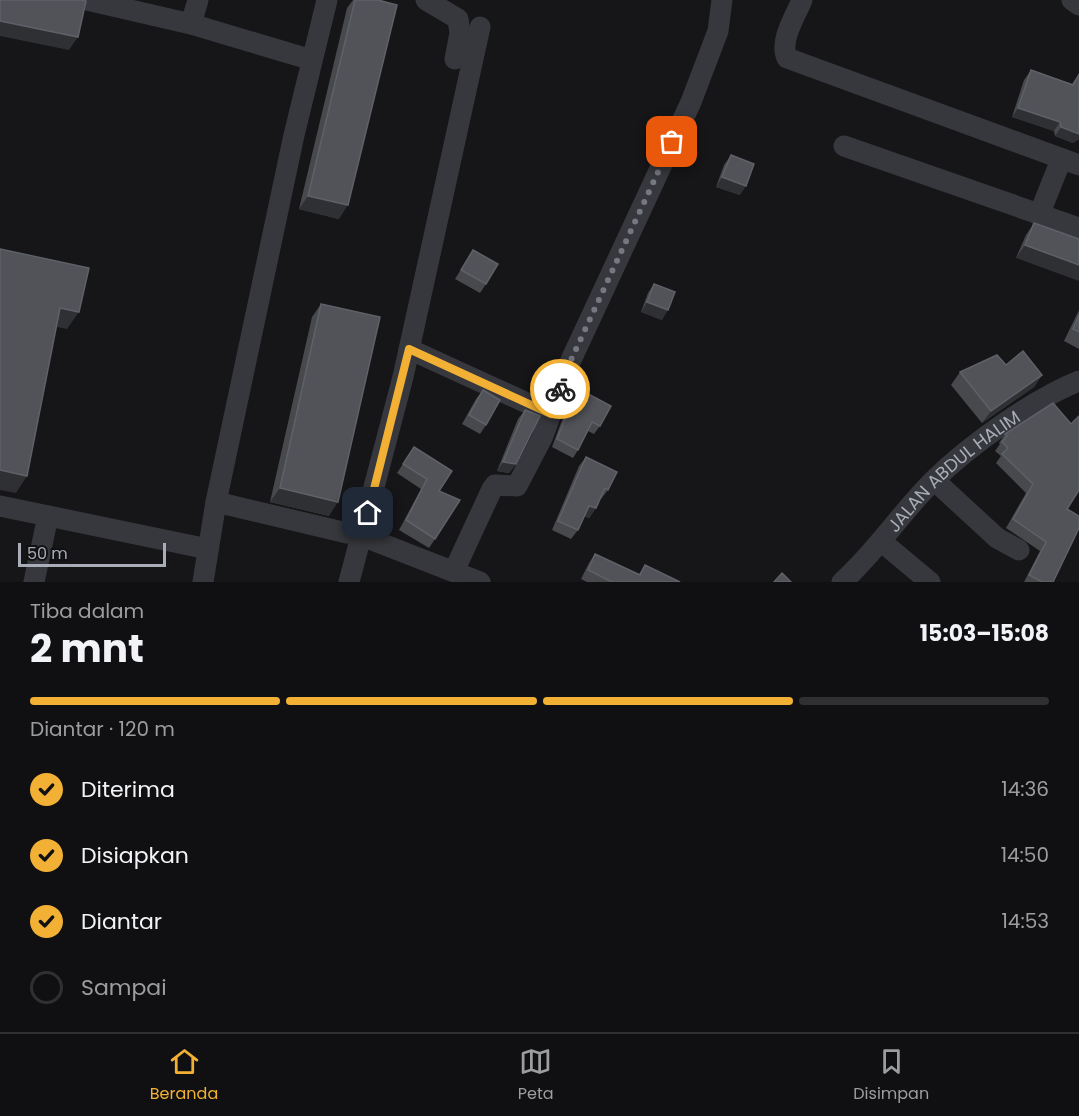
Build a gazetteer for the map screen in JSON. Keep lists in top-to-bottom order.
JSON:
{
  "streets": {
    "street": ["JALAN ABDUL HALIM"]
  },
  "scale_bar": "50 m",
  "page": {
    "scale": "50 m",
    "heading": ["2 mnt", "Tiba dalam", "15:03–15:08"],
    "bar": "Diantar · 120 m",
    "list": [
      ["Diterima", "14:36"],
      ["Disiapkan", "14:50"],
      ["Diantar", "14:53"],
      "Sampai"
    ],
    "tabs": ["Beranda", "Peta", "Disimpan"]
  }
}
